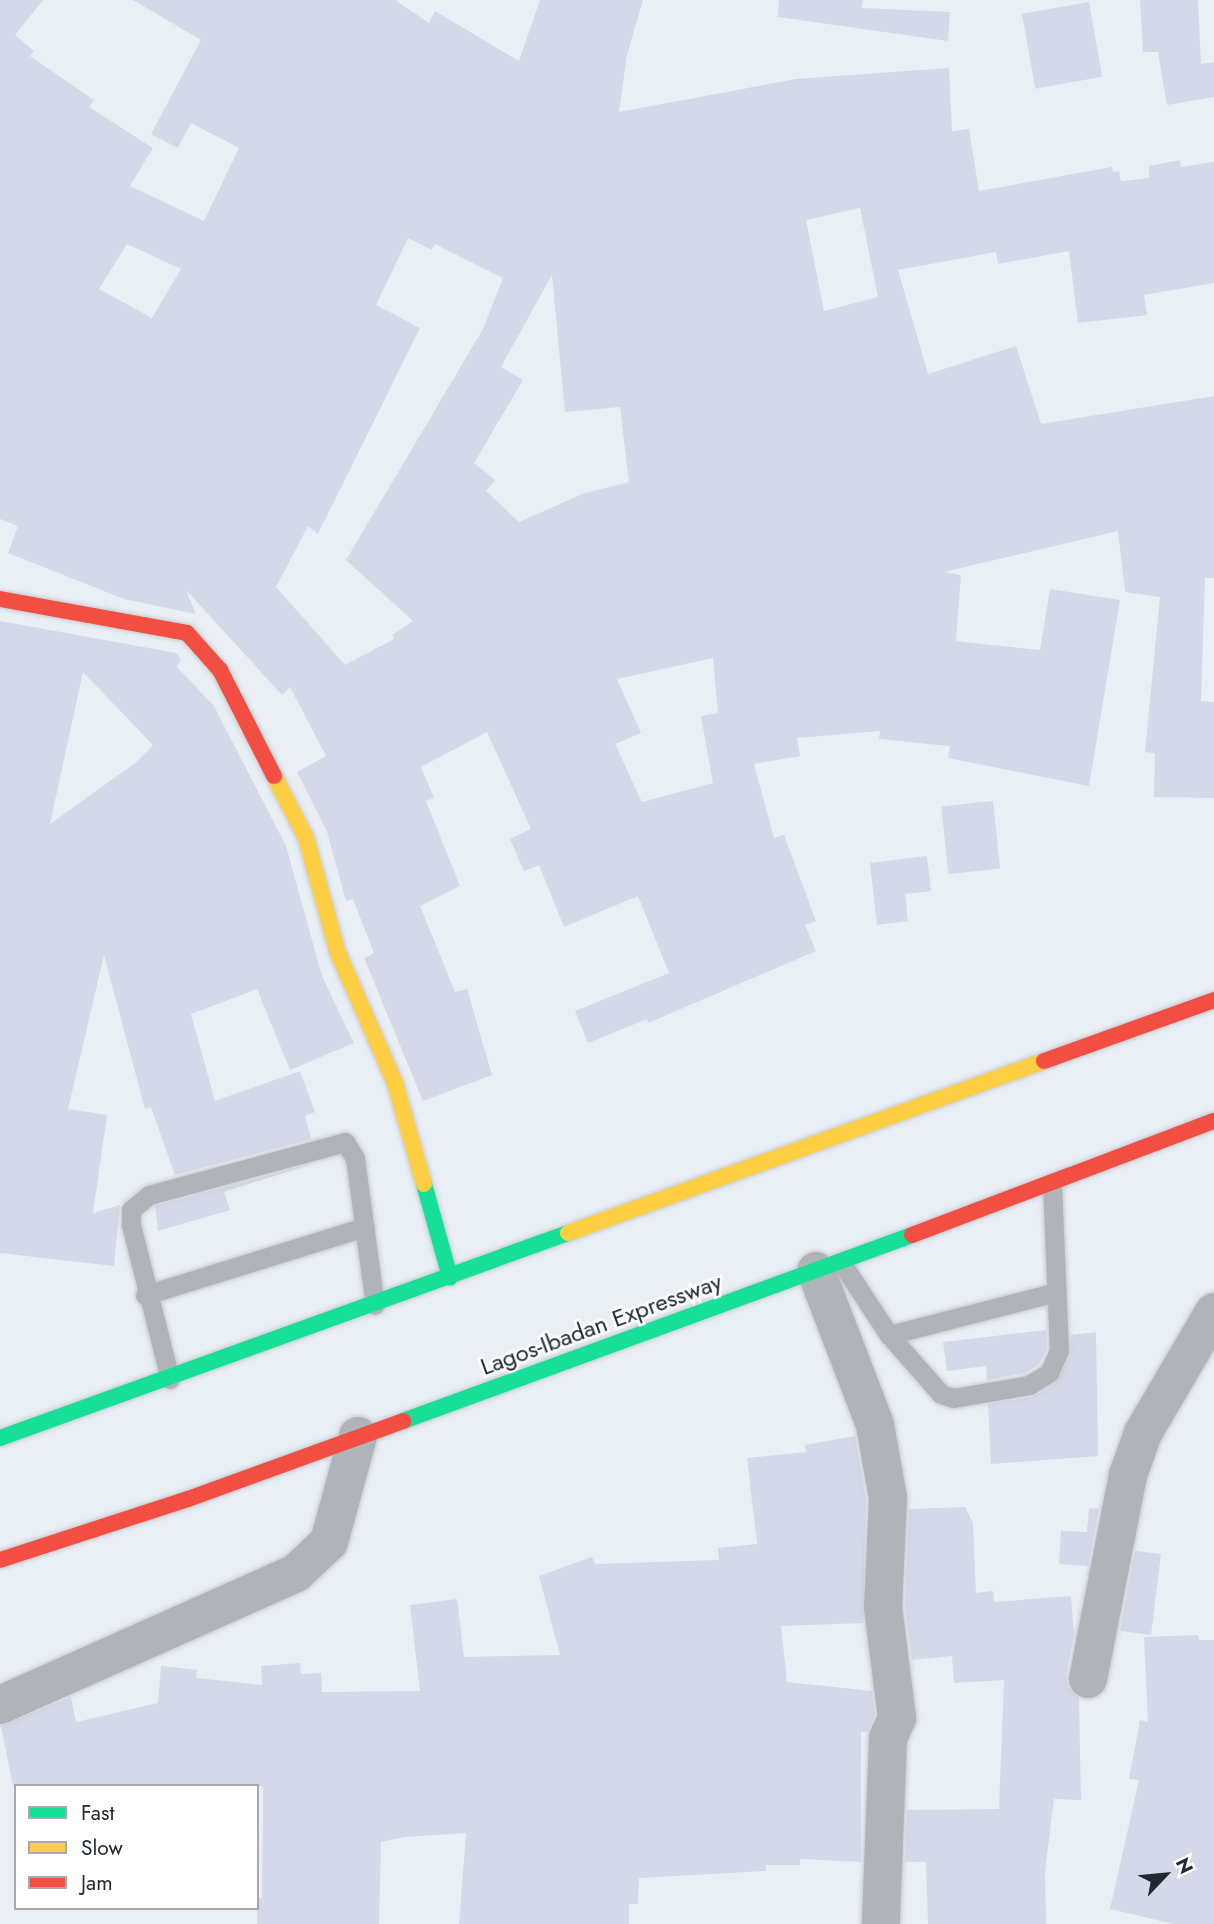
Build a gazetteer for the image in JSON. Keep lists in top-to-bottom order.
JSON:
{
  "streets": {
    "main road": ["Lagos-Ibadan Expressway"]
  },
  "legend": ["Fast", "Slow", "Jam"],
  "north": "top right"
}
